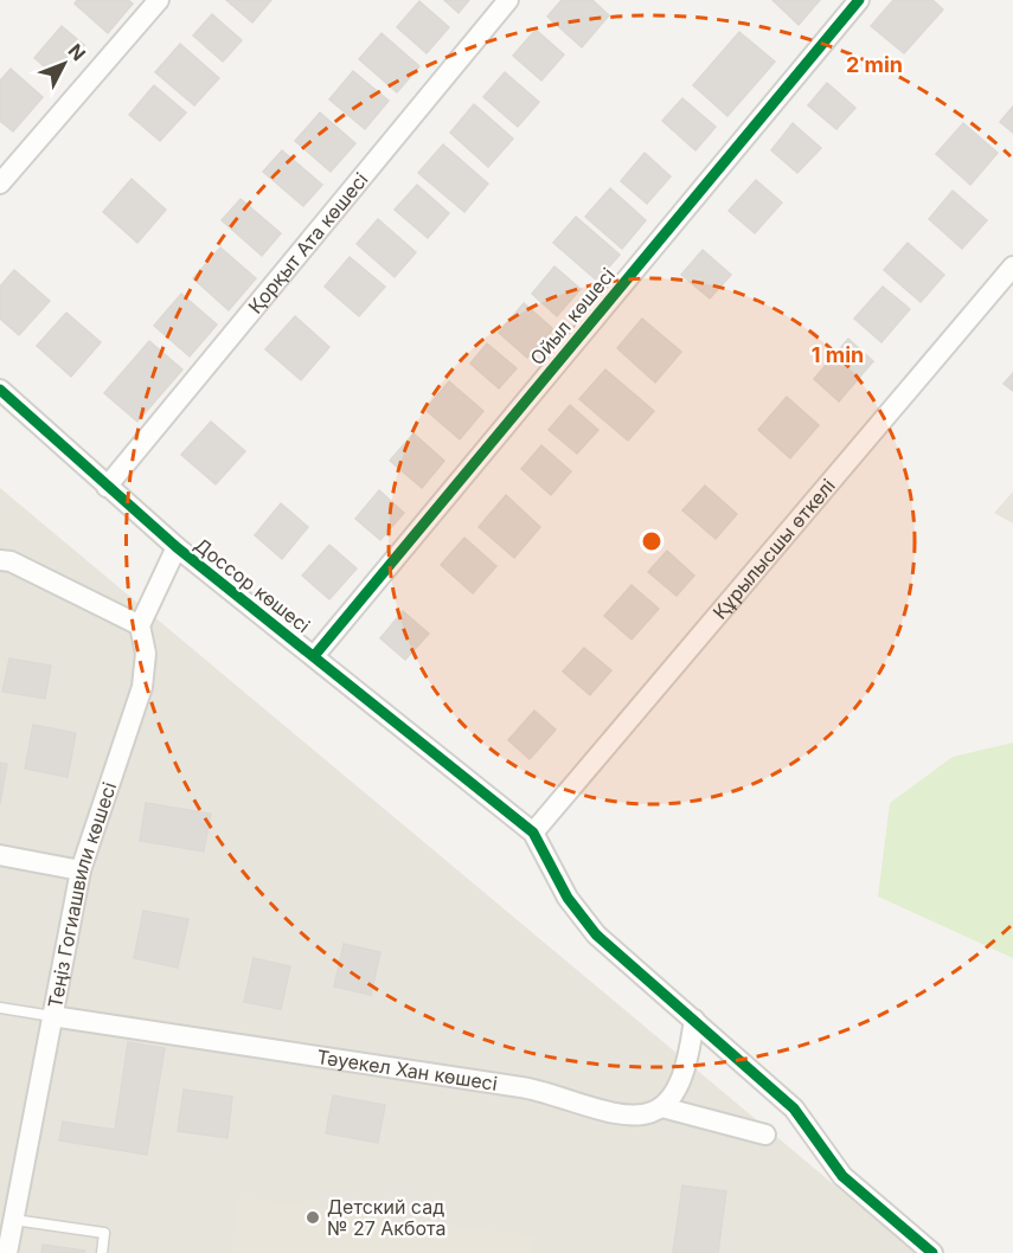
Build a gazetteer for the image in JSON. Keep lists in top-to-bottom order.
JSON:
{
  "streets": {
    "street": [
      "Қорқыт Ата көшесi",
      "Ойыл көшесі",
      "Құрылысшы өткелі",
      "Доссор көшесі",
      "Теңіз Гогиашвили көшесі",
      "Тәуекел Хан көшесі"
    ]
  },
  "crossings": [
    ["Қорқыт Ата көшесi", "Доссор көшесі"],
    ["Ойыл көшесі", "Доссор көшесі"],
    ["Құрылысшы өткелі", "Доссор көшесі"],
    ["Теңіз Гогиашвили көшесі", "Тәуекел Хан көшесі"]
  ],
  "places": ["Детский сад № 27 Акбота"],
  "north": "top right",
  "rings": ["2 min", "1 min"]
}
